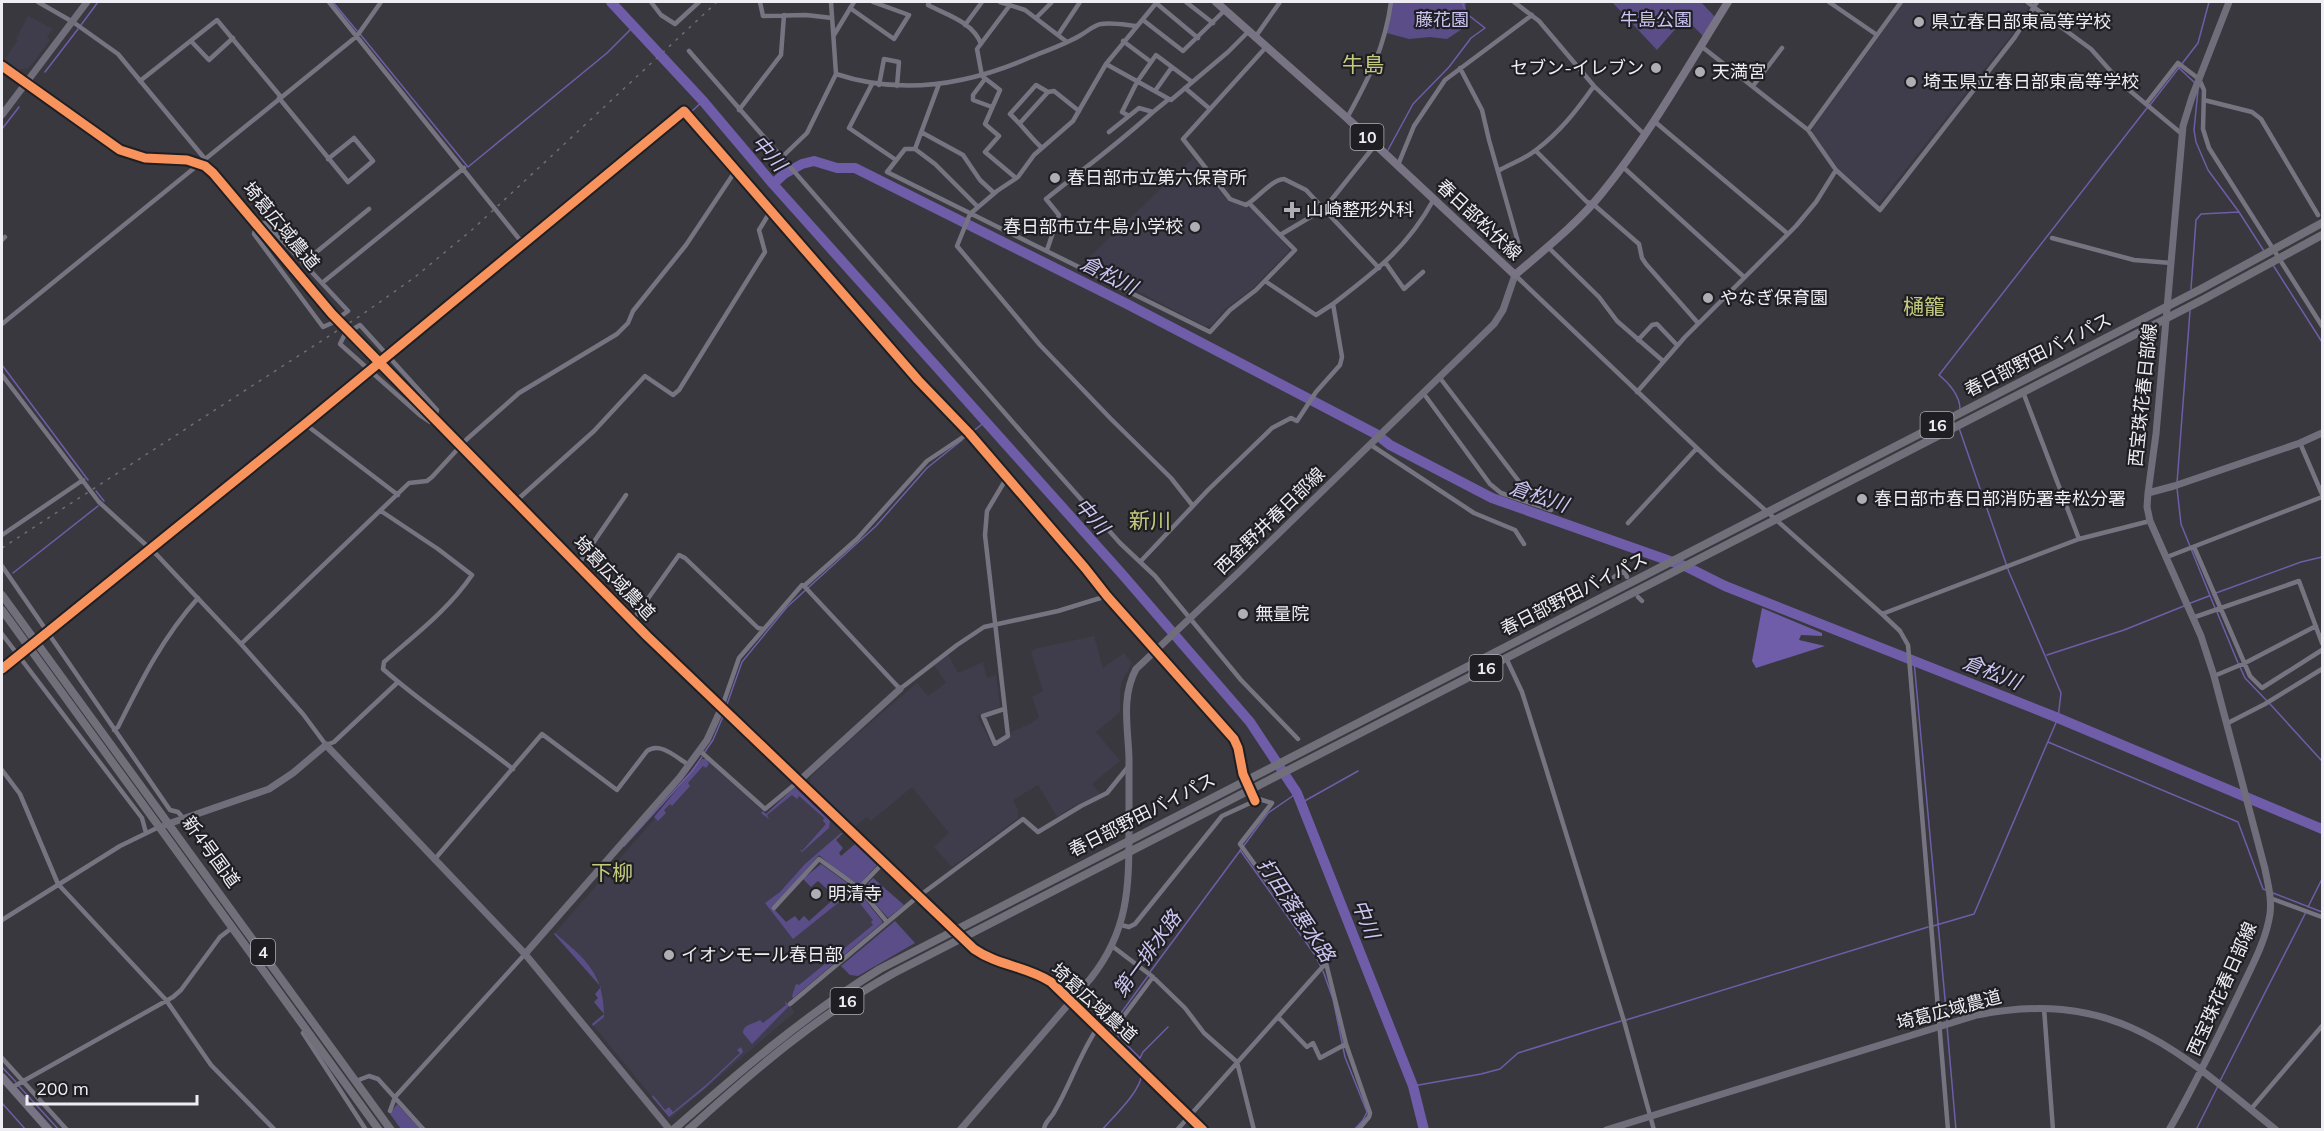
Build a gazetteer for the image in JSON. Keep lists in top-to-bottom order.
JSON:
{
  "streets": {
    "highway": [
      "春日部野田バイパス",
      "16",
      "新4号国道",
      "4"
    ],
    "main road": ["10", "春日部松伏線"],
    "street": ["埼葛広域農道", "西宝珠花春日部線", "西金野井春日部線"]
  },
  "crossings": [
    ["埼葛広域農道", "春日部野田バイパス"],
    ["埼葛広域農道", "西宝珠花春日部線"],
    ["春日部野田バイパス", "西宝珠花春日部線"]
  ],
  "districts": [
    "牛島",
    "樋籠",
    "新川",
    "下柳"
  ],
  "water": [
    "中川",
    "倉松川",
    "打田落悪水路",
    "第一排水路"
  ],
  "parks": ["藤花園", "牛島公園"],
  "places": {
    "other": [
      "県立春日部東高等学校",
      "セブン-イレブン",
      "天満宮",
      "埼玉県立春日部東高等学校",
      "春日部市立第六保育所",
      "春日部市立牛島小学校",
      "やなぎ保育園",
      "春日部市春日部消防署幸松分署",
      "無量院",
      "明清寺",
      "イオンモール春日部"
    ],
    "health": ["山崎整形外科"]
  },
  "scale_bar": "200 m"
}
